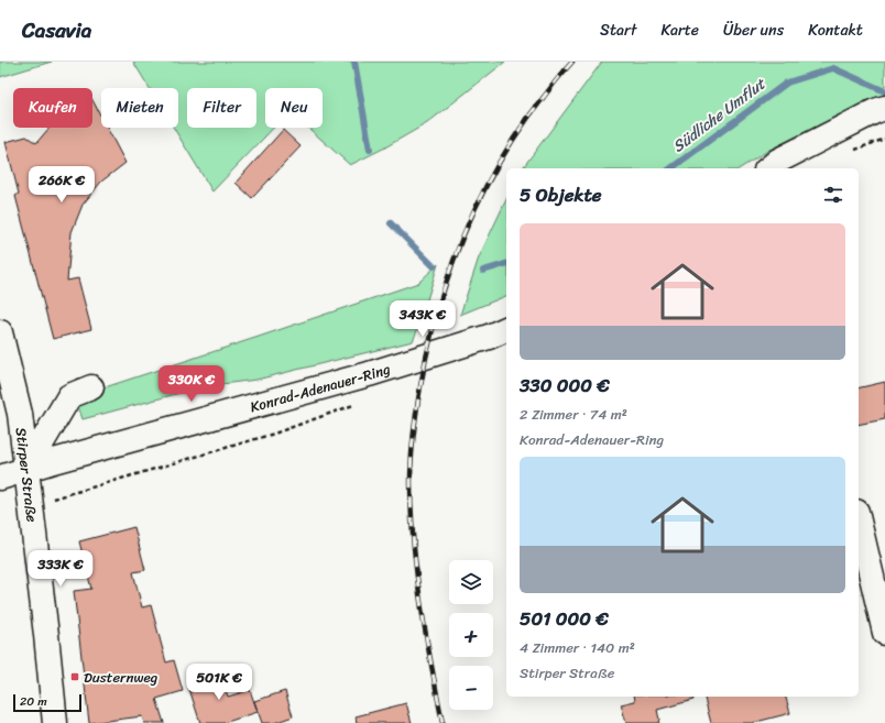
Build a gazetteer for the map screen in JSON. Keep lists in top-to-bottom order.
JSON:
{
  "streets": {
    "street": ["Konrad-Adenauer-Ring", "Stirper Straße"]
  },
  "crossings": [
    ["Konrad-Adenauer-Ring", "Stirper Straße"]
  ],
  "water": ["Südliche Umflut"],
  "places": {
    "transit": ["Dusternweg"]
  },
  "scale_bar": "20 m",
  "page": {
    "header": "Casavia",
    "nav": [
      "Start",
      "Karte",
      "Über uns",
      "Kontakt"
    ],
    "chip": [
      "Kaufen",
      "Mieten",
      "Filter",
      "Neu"
    ],
    "price": [
      "266K €",
      "343K €",
      "330K €",
      "333K €",
      "501K €"
    ],
    "heading": "5 Objekte",
    "list": [
      {
        "name": "330 000 €",
        "note": "2 Zimmer · 74 m² · Konrad-Adenauer-Ring"
      },
      {
        "name": "501 000 €",
        "note": "4 Zimmer · 140 m² · Stirper Straße"
      }
    ],
    "map_buttons": ["+", "−"],
    "scale": "20 m"
  }
}
